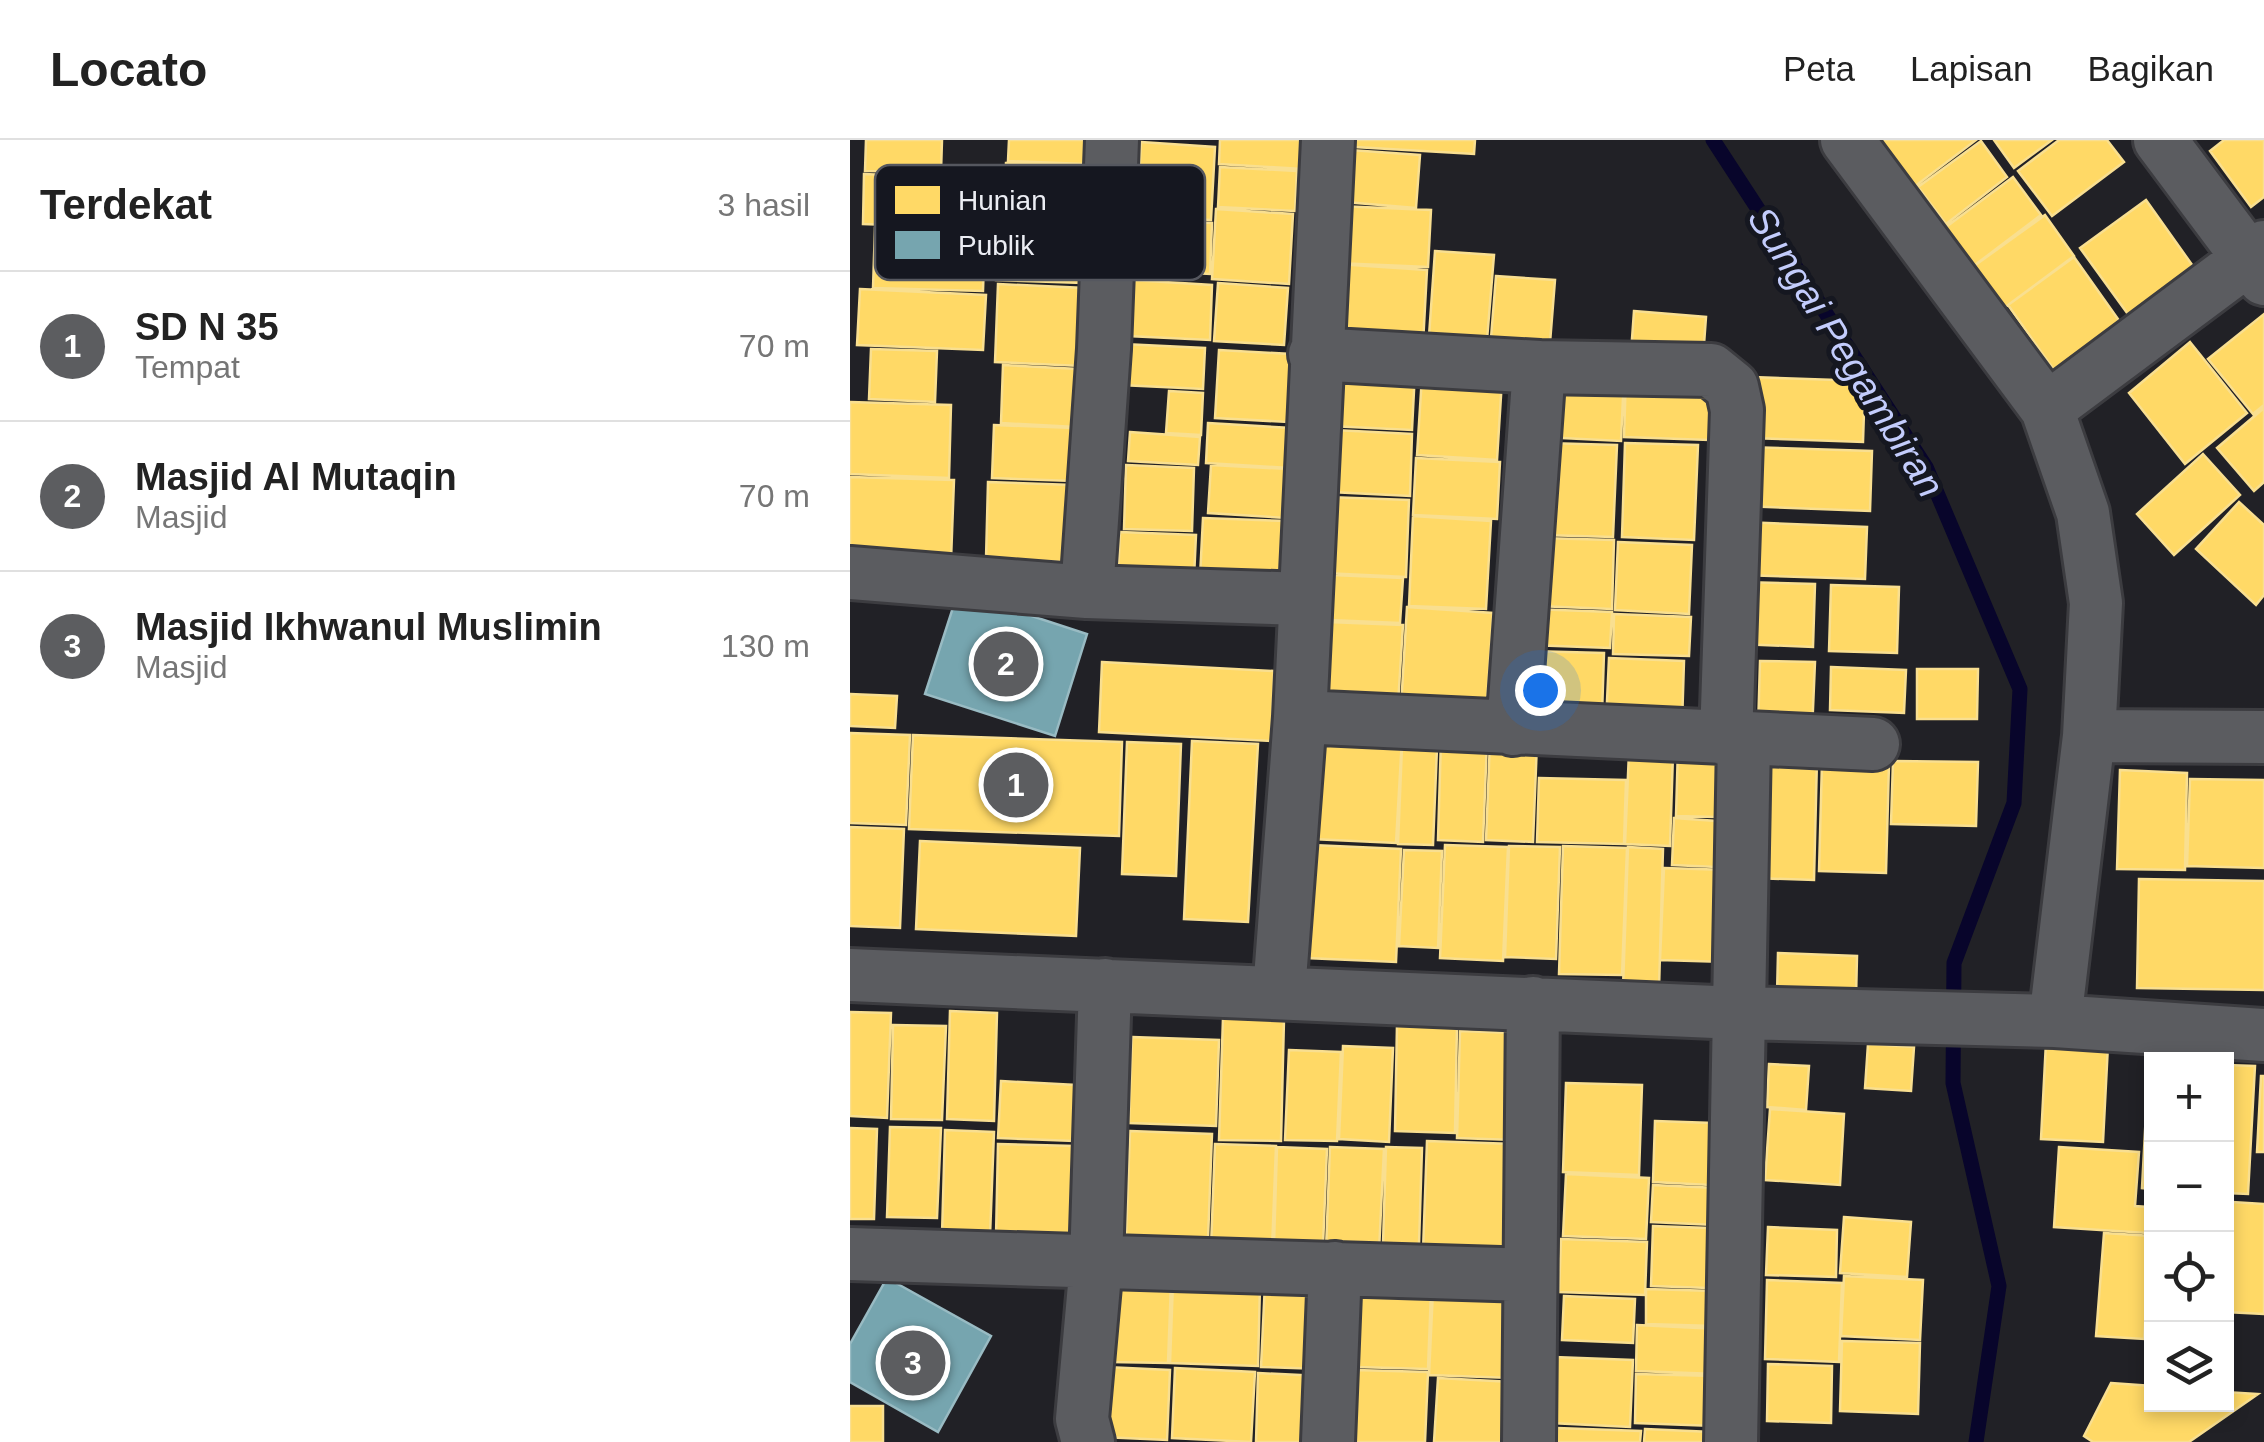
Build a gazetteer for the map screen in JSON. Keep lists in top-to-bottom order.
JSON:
{
  "water": ["Sungai Pegambiran"],
  "legend": ["Hunian", "Publik"],
  "page": {
    "header": "Locato",
    "nav": ["Peta", "Lapisan", "Bagikan"],
    "heading": ["Terdekat", "3 hasil"],
    "list": [
      {
        "mark": "1",
        "name": "SD N 35",
        "note": "Tempat",
        "value": "70 m"
      },
      {
        "mark": "2",
        "name": "Masjid Al Mutaqin",
        "note": "Masjid",
        "value": "70 m"
      },
      {
        "mark": "3",
        "name": "Masjid Ikhwanul Muslimin",
        "note": "Masjid",
        "value": "130 m"
      }
    ],
    "pins": ["2", "1", "3"],
    "map_buttons": ["+", "−"]
  }
}
